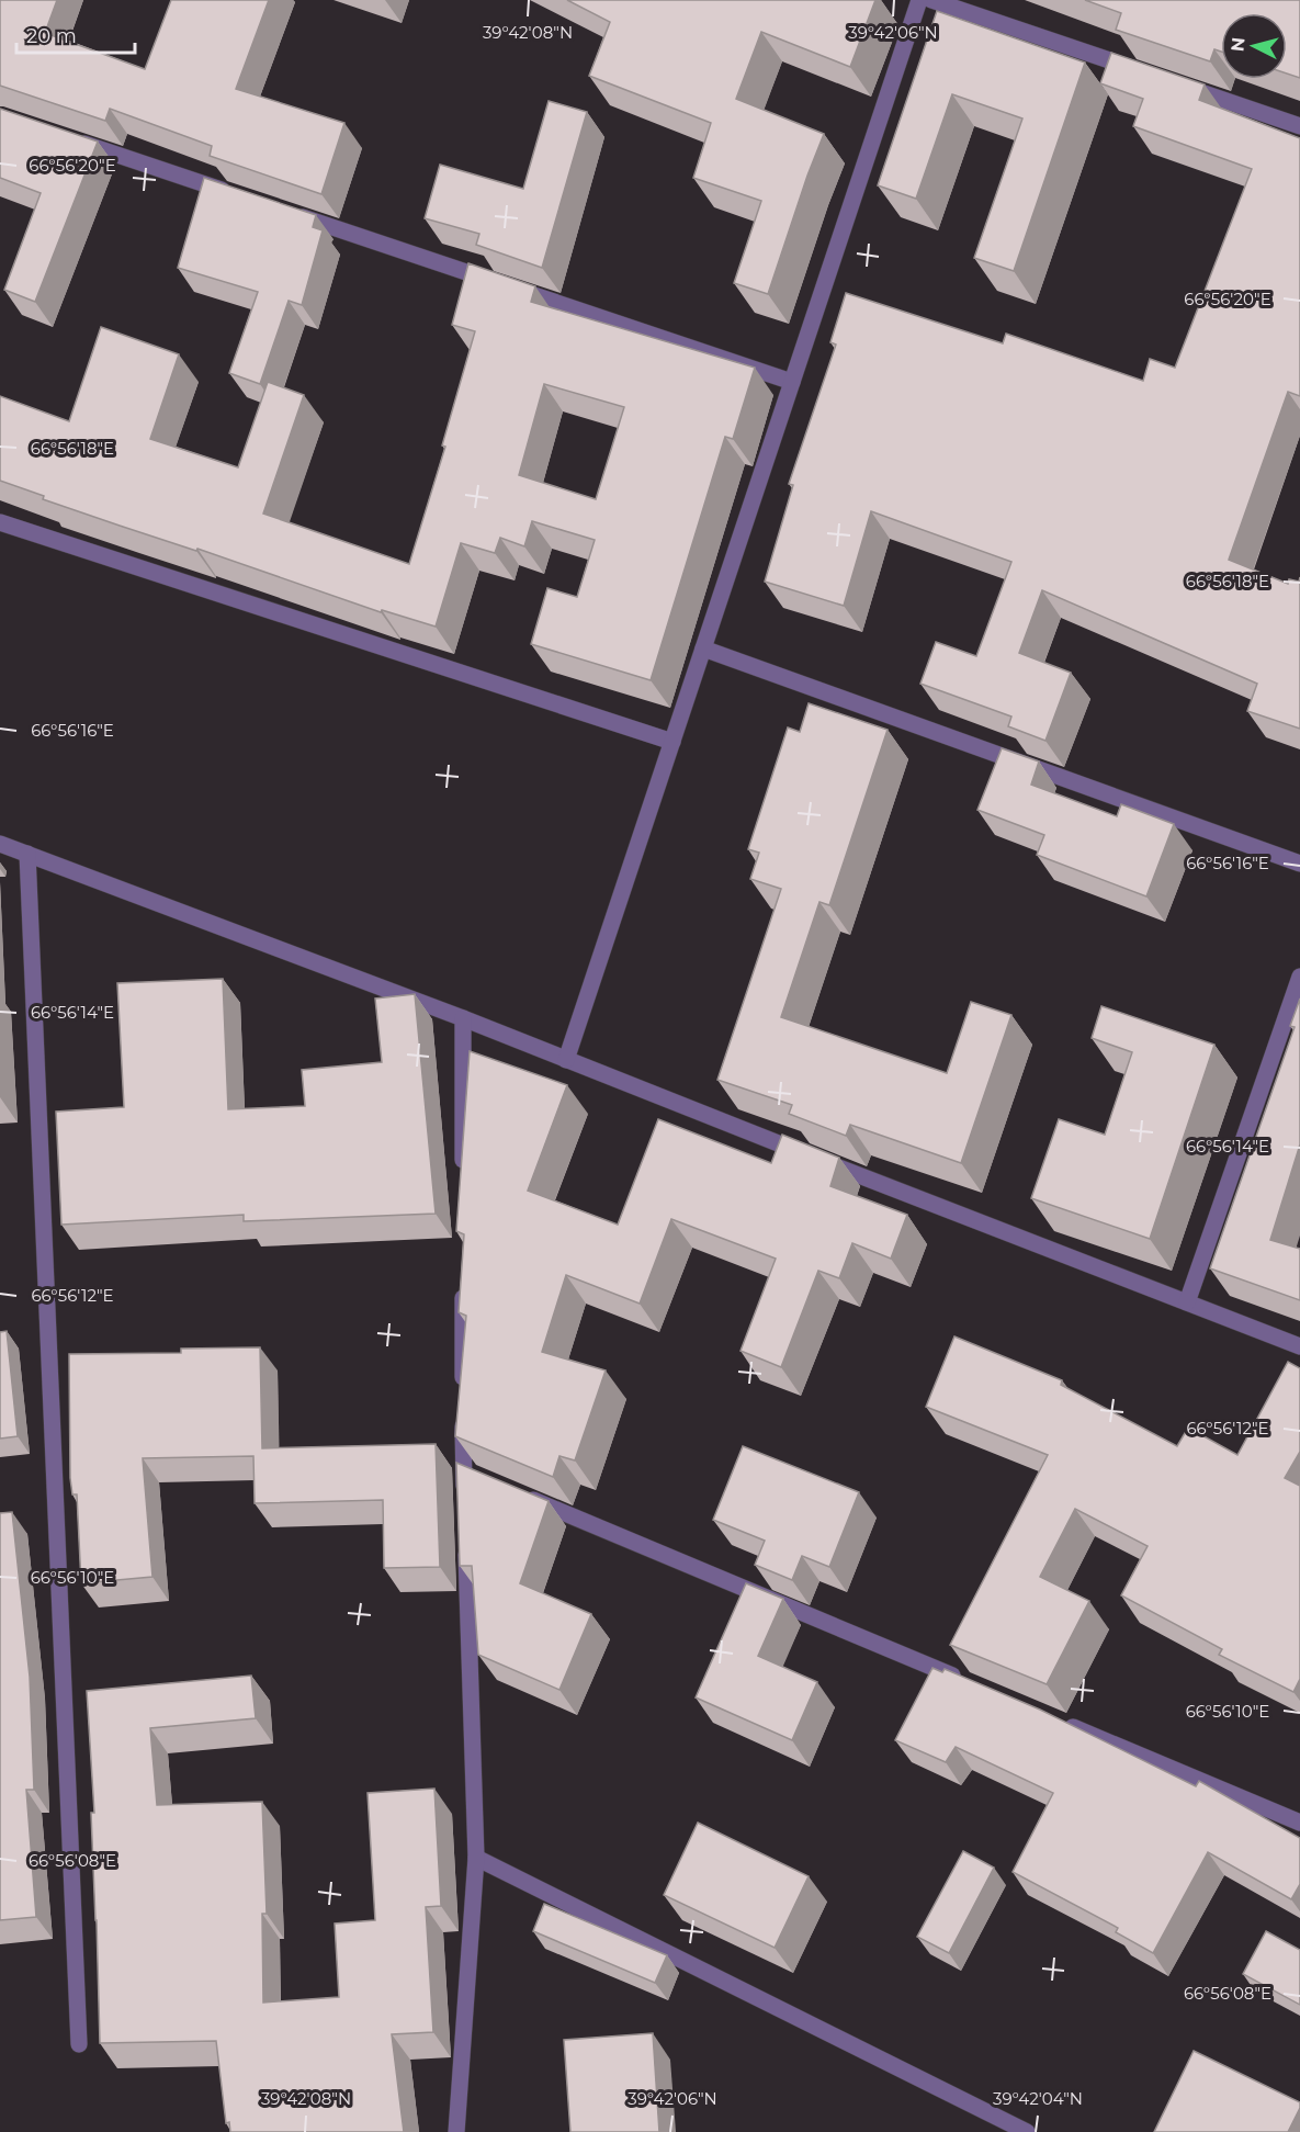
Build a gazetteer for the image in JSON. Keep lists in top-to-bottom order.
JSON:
{
  "scale_bar": "20 m",
  "north": "left",
  "coordinates": [
    "39°42'08\"N",
    "39°42'06\"N",
    "66°56'20\"E",
    "66°56'18\"E",
    "66°56'16\"E",
    "66°56'14\"E",
    "66°56'12\"E",
    "66°56'10\"E",
    "66°56'08\"E",
    "39°42'04\"N"
  ]
}
